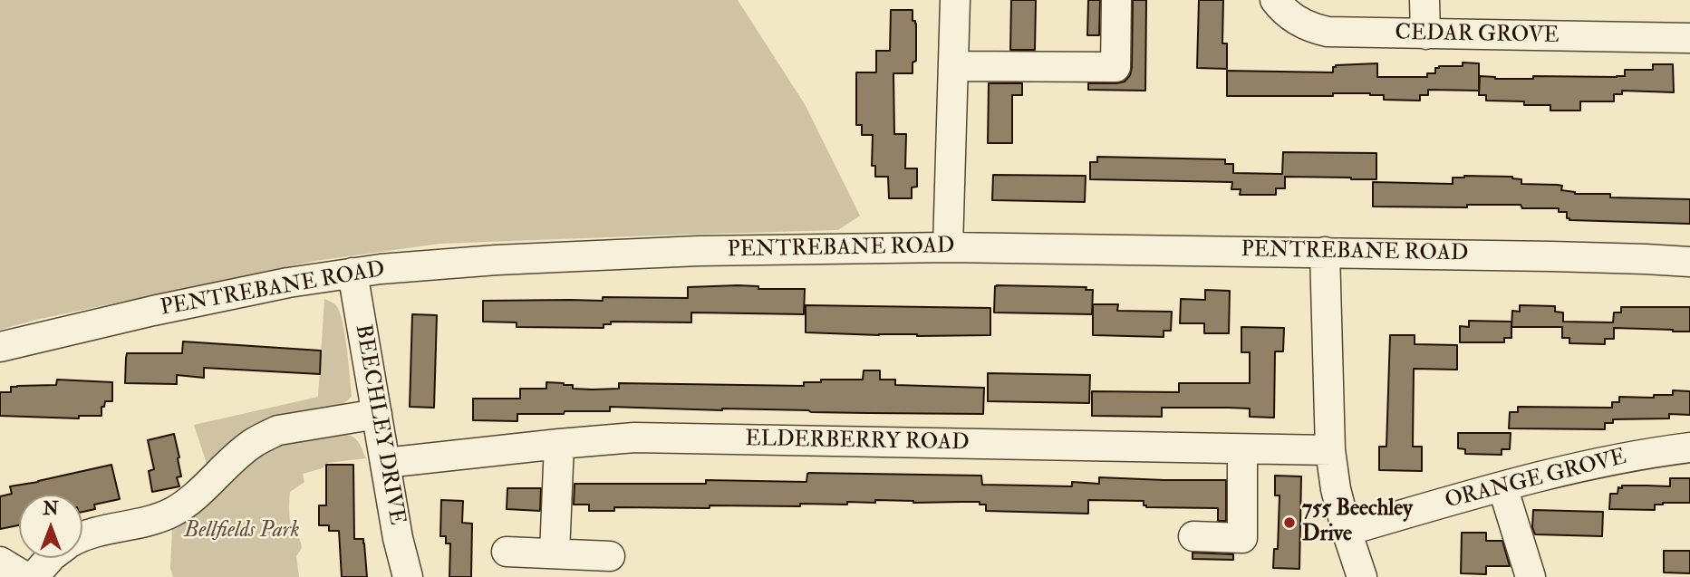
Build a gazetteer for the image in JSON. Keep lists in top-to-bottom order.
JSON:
{
  "streets": {
    "street": [
      "CEDAR GROVE",
      "PENTREBANE ROAD",
      "BEECHLEY DRIVE",
      "ELDERBERRY ROAD",
      "ORANGE GROVE"
    ]
  },
  "crossings": [
    ["PENTREBANE ROAD", "BEECHLEY DRIVE"],
    ["BEECHLEY DRIVE", "ELDERBERRY ROAD"]
  ],
  "parks": ["Bellfields Park"],
  "places": ["755 Beechley Drive"],
  "north": "top"
}
